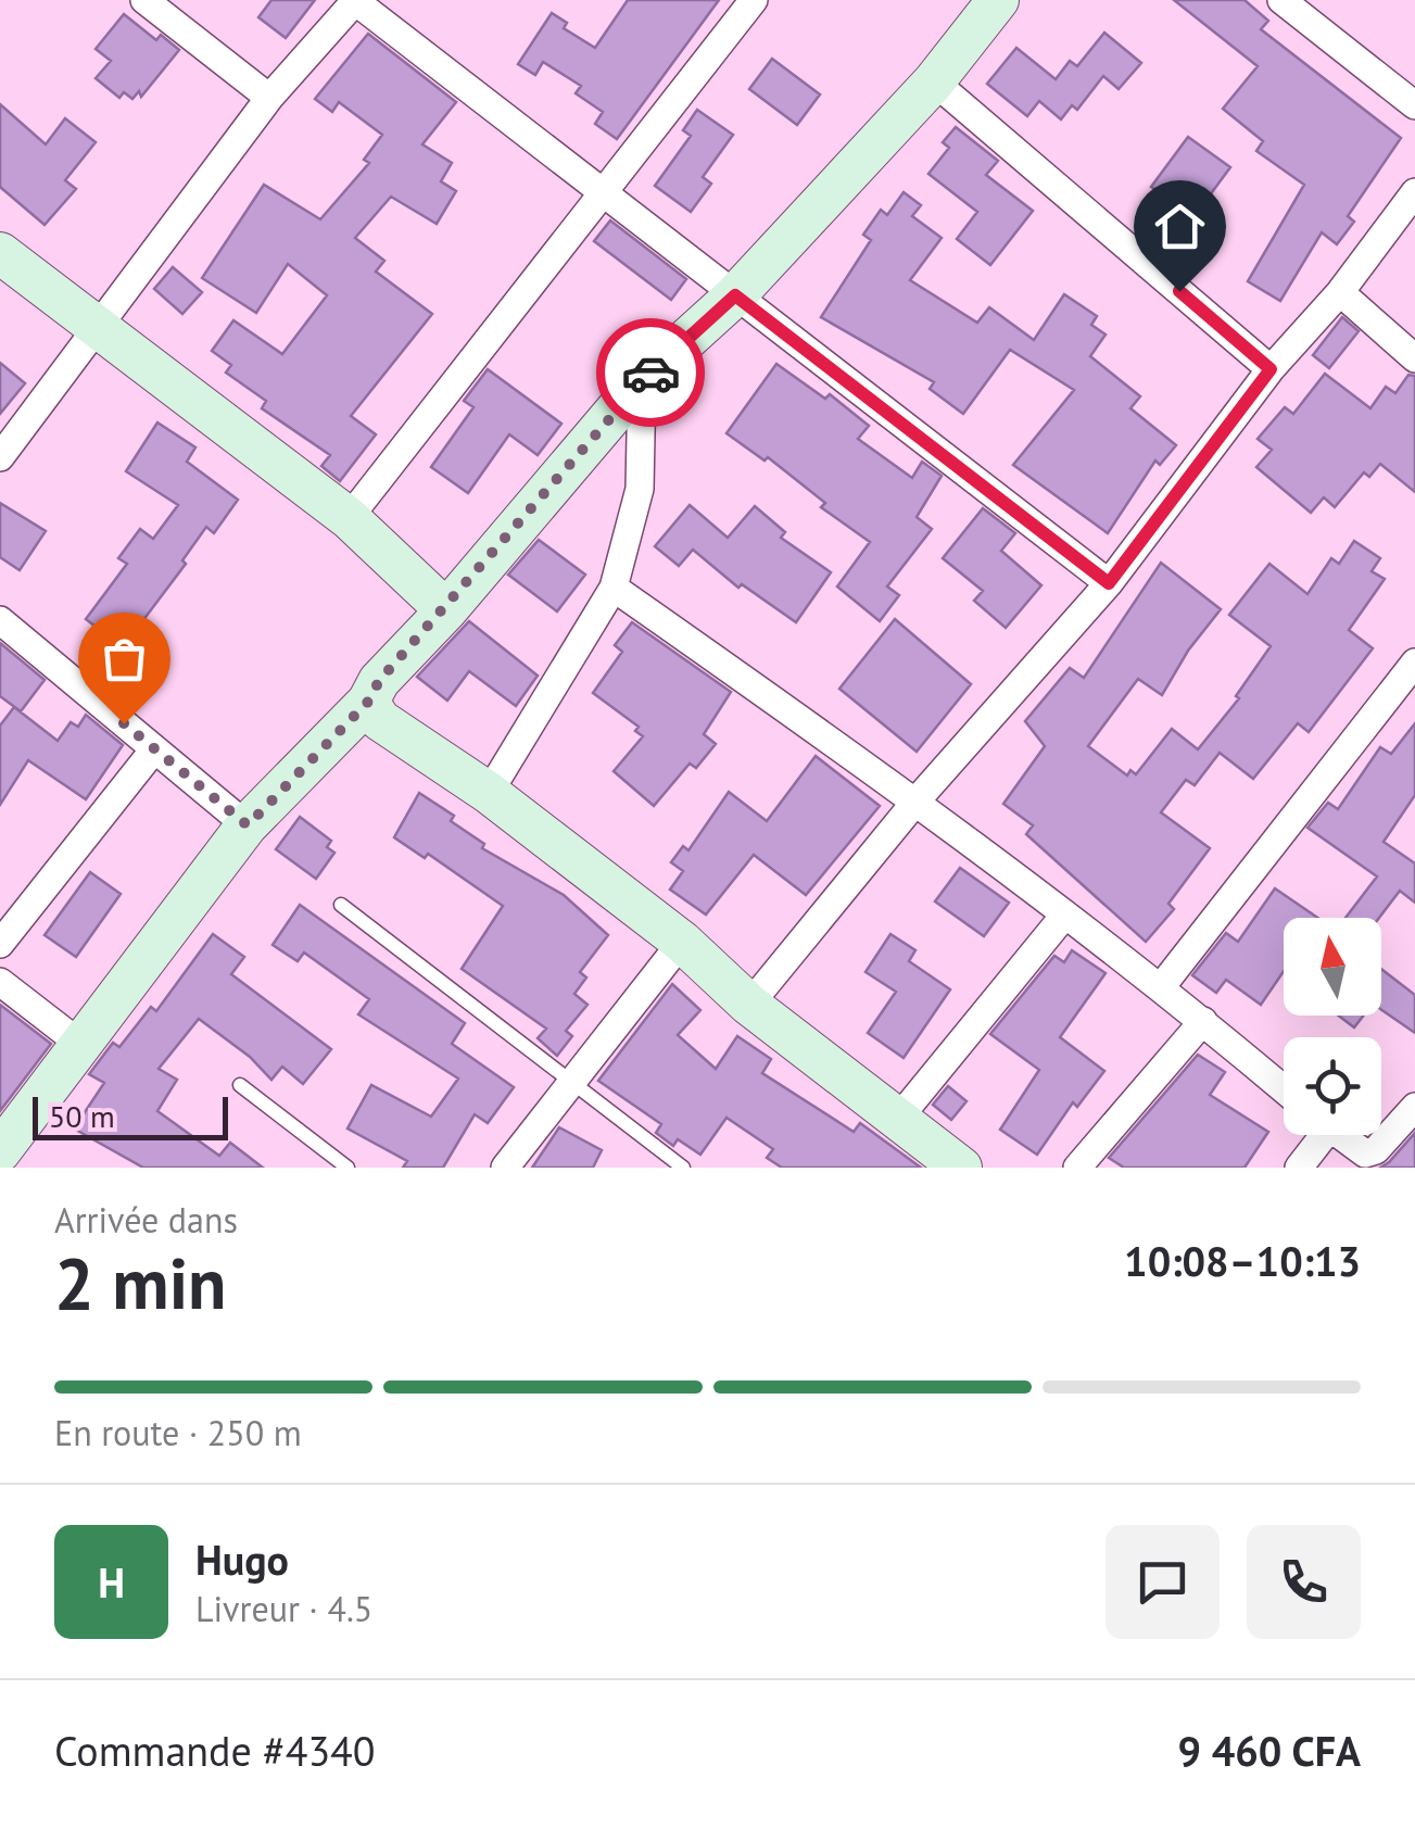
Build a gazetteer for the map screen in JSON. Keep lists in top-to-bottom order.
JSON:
{
  "scale_bar": "50 m",
  "north": "top",
  "page": {
    "scale": "50 m",
    "heading": ["2 min", "Arrivée dans", "10:08–10:13"],
    "panel": [
      "Hugo",
      "Livreur · 4.5",
      "Commande #4340",
      "9 460 CFA"
    ],
    "bar": "En route · 250 m",
    "round": "H"
  }
}
